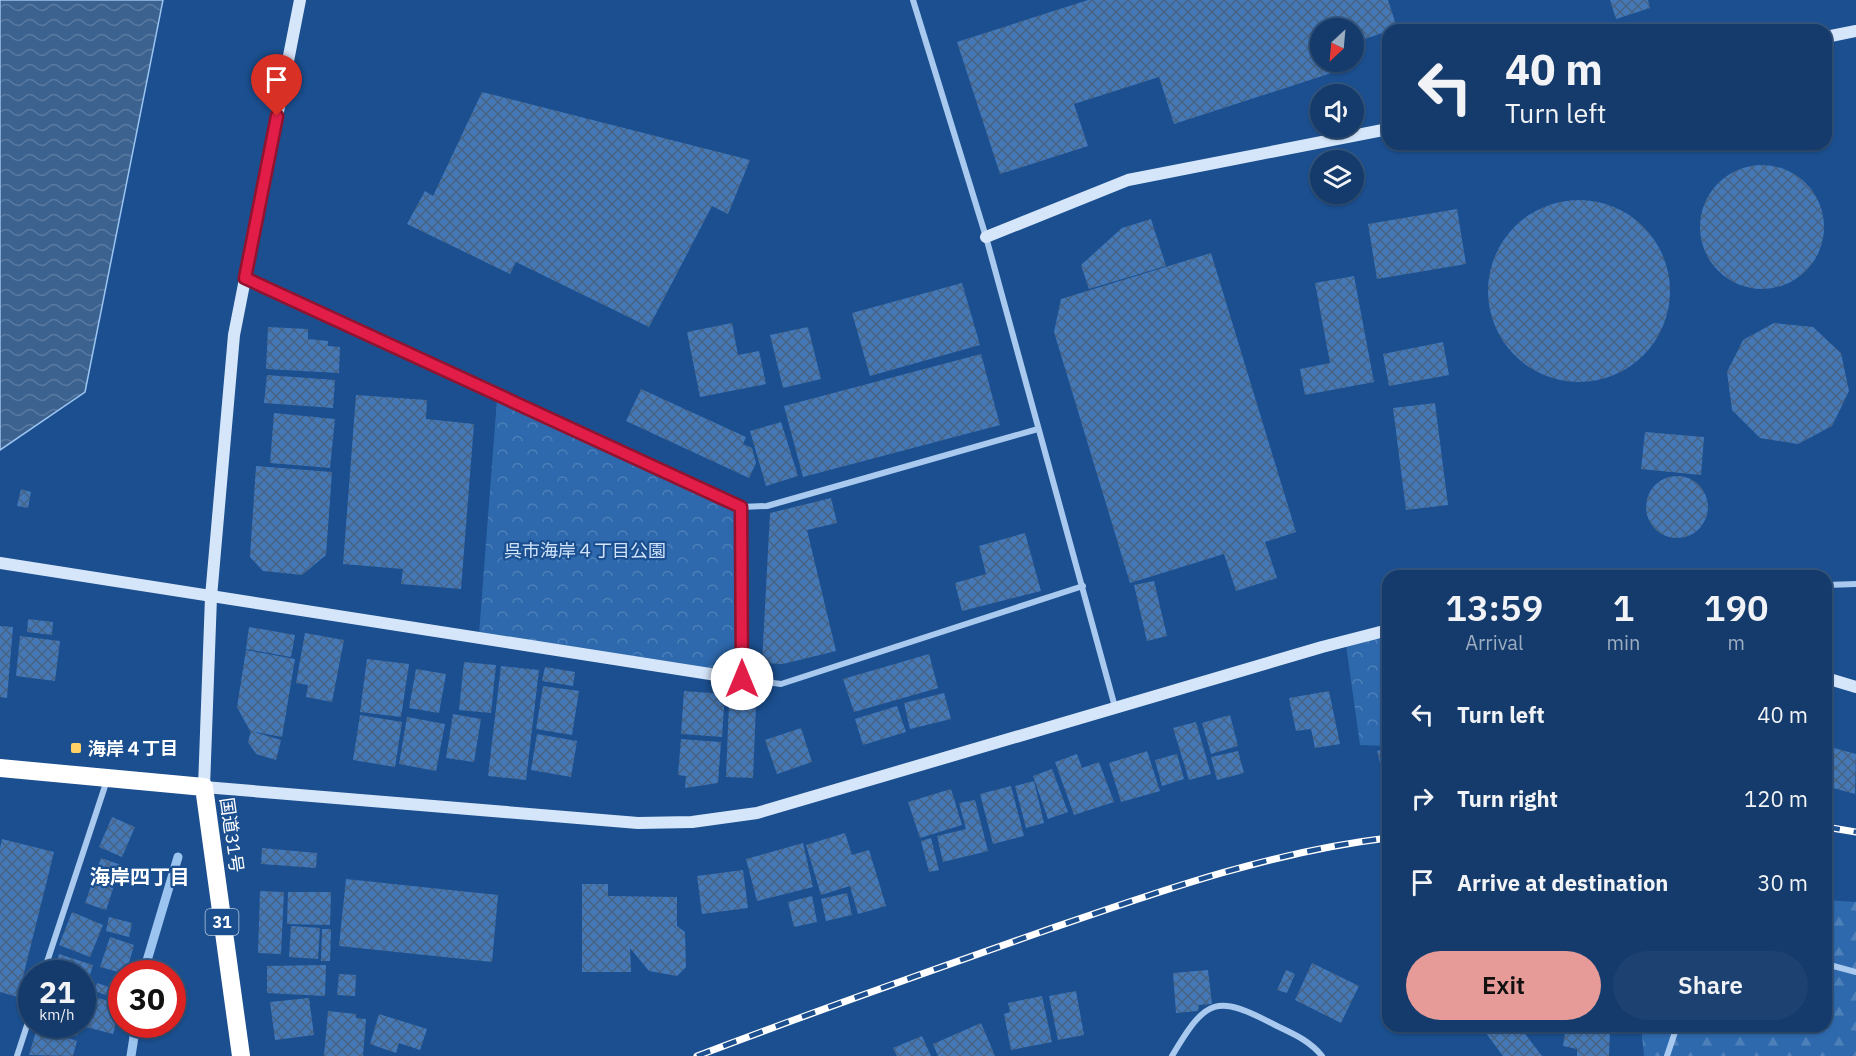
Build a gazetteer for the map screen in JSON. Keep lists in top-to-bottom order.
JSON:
{
  "streets": {
    "highway": ["国道31号", "31"]
  },
  "districts": ["海岸四丁目"],
  "parks": ["呉市海岸４丁目公園"],
  "places": {
    "transit": ["海岸４丁目"]
  },
  "north": "bottom left",
  "page": {
    "turn": ["40 m", "Turn left"],
    "eta": [
      "13:59",
      "Arrival",
      "1",
      "min",
      "190",
      "m"
    ],
    "list": [
      {
        "name": "Turn left",
        "value": "40 m"
      },
      {
        "name": "Turn right",
        "value": "120 m"
      },
      {
        "name": "Arrive at destination",
        "value": "30 m"
      }
    ],
    "buttons": ["Exit", "Share"],
    "speed": "21 km/h",
    "limit": "30"
  }
}
